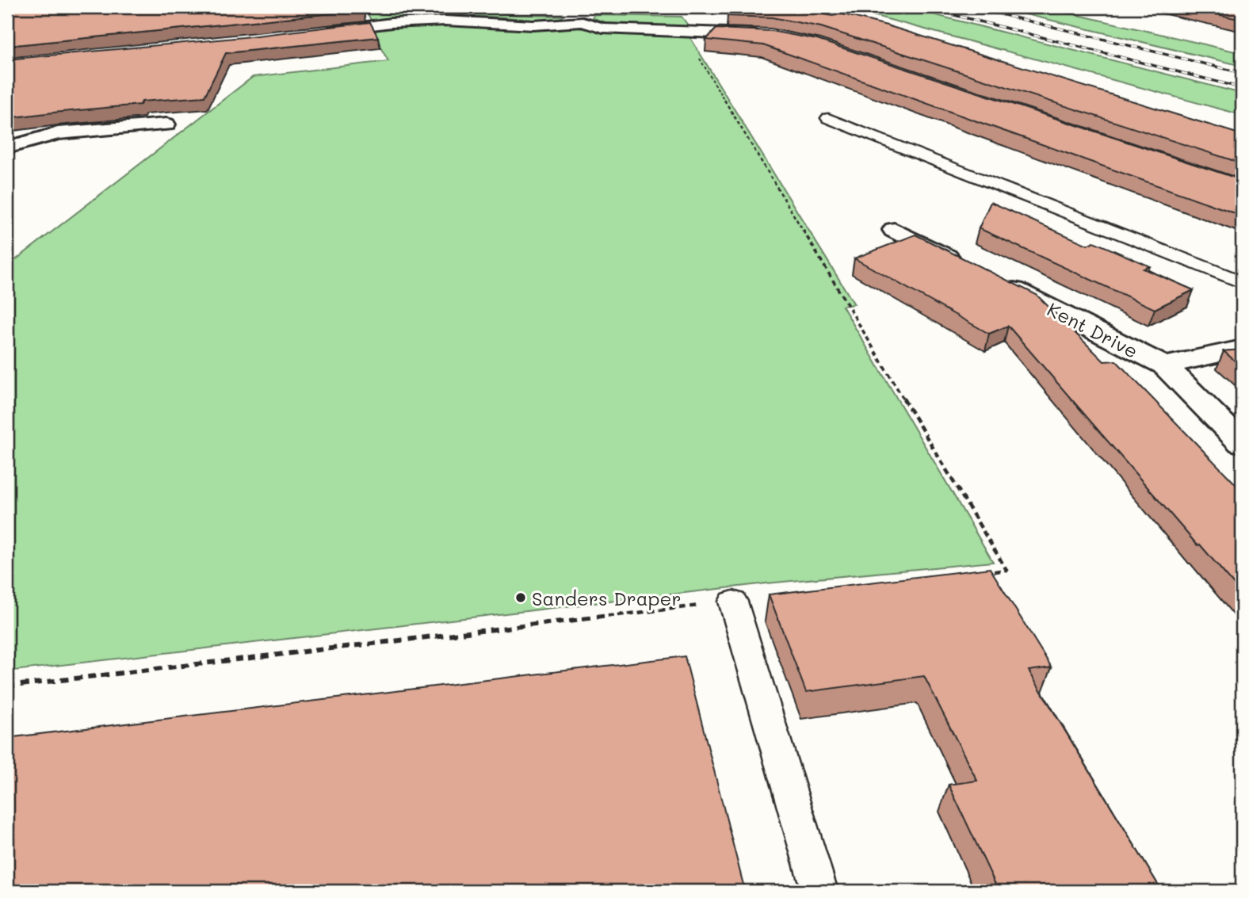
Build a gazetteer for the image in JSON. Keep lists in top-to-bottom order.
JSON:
{
  "streets": {
    "street": ["Kent Drive"]
  },
  "places": ["Sanders Draper"]
}
